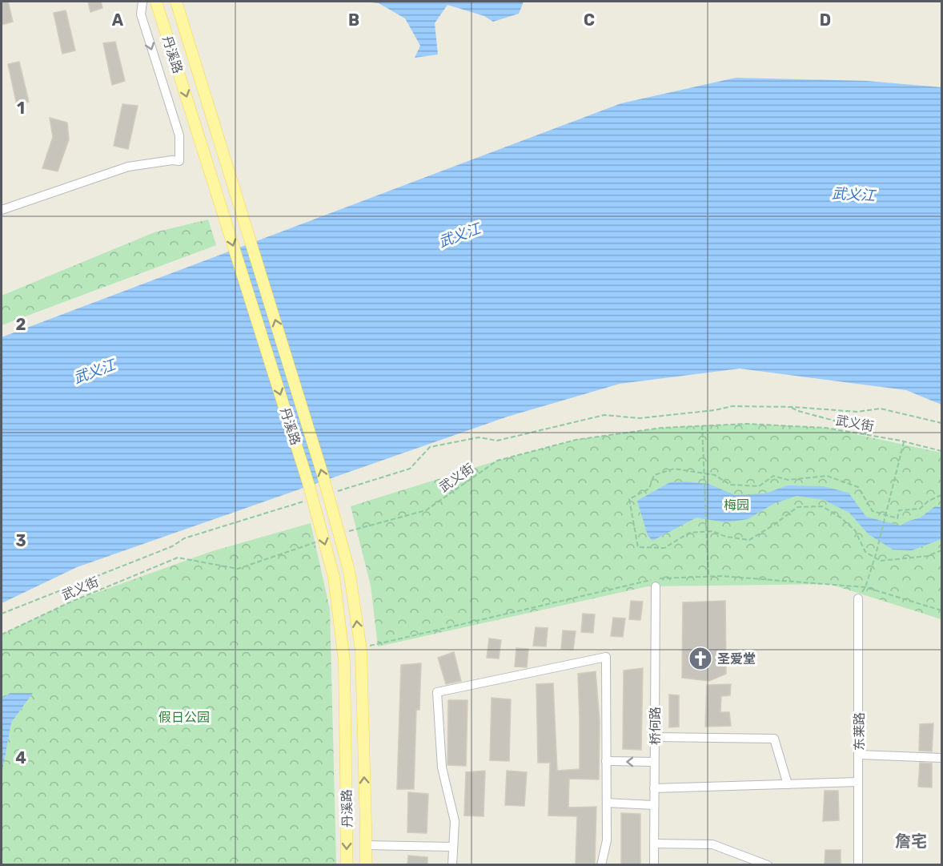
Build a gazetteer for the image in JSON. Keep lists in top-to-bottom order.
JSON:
{
  "streets": {
    "main road": ["丹溪路"],
    "street": ["桥何路", "东莱路"],
    "path": ["武义街"]
  },
  "districts": ["詹宅"],
  "water": ["武义江"],
  "parks": ["梅园", "假日公园"],
  "places": {
    "church": ["圣爱堂"]
  },
  "grid": {
    "columns": [
      "A",
      "B",
      "C",
      "D"
    ],
    "rows": [
      "1",
      "2",
      "3",
      "4"
    ]
  }
}
